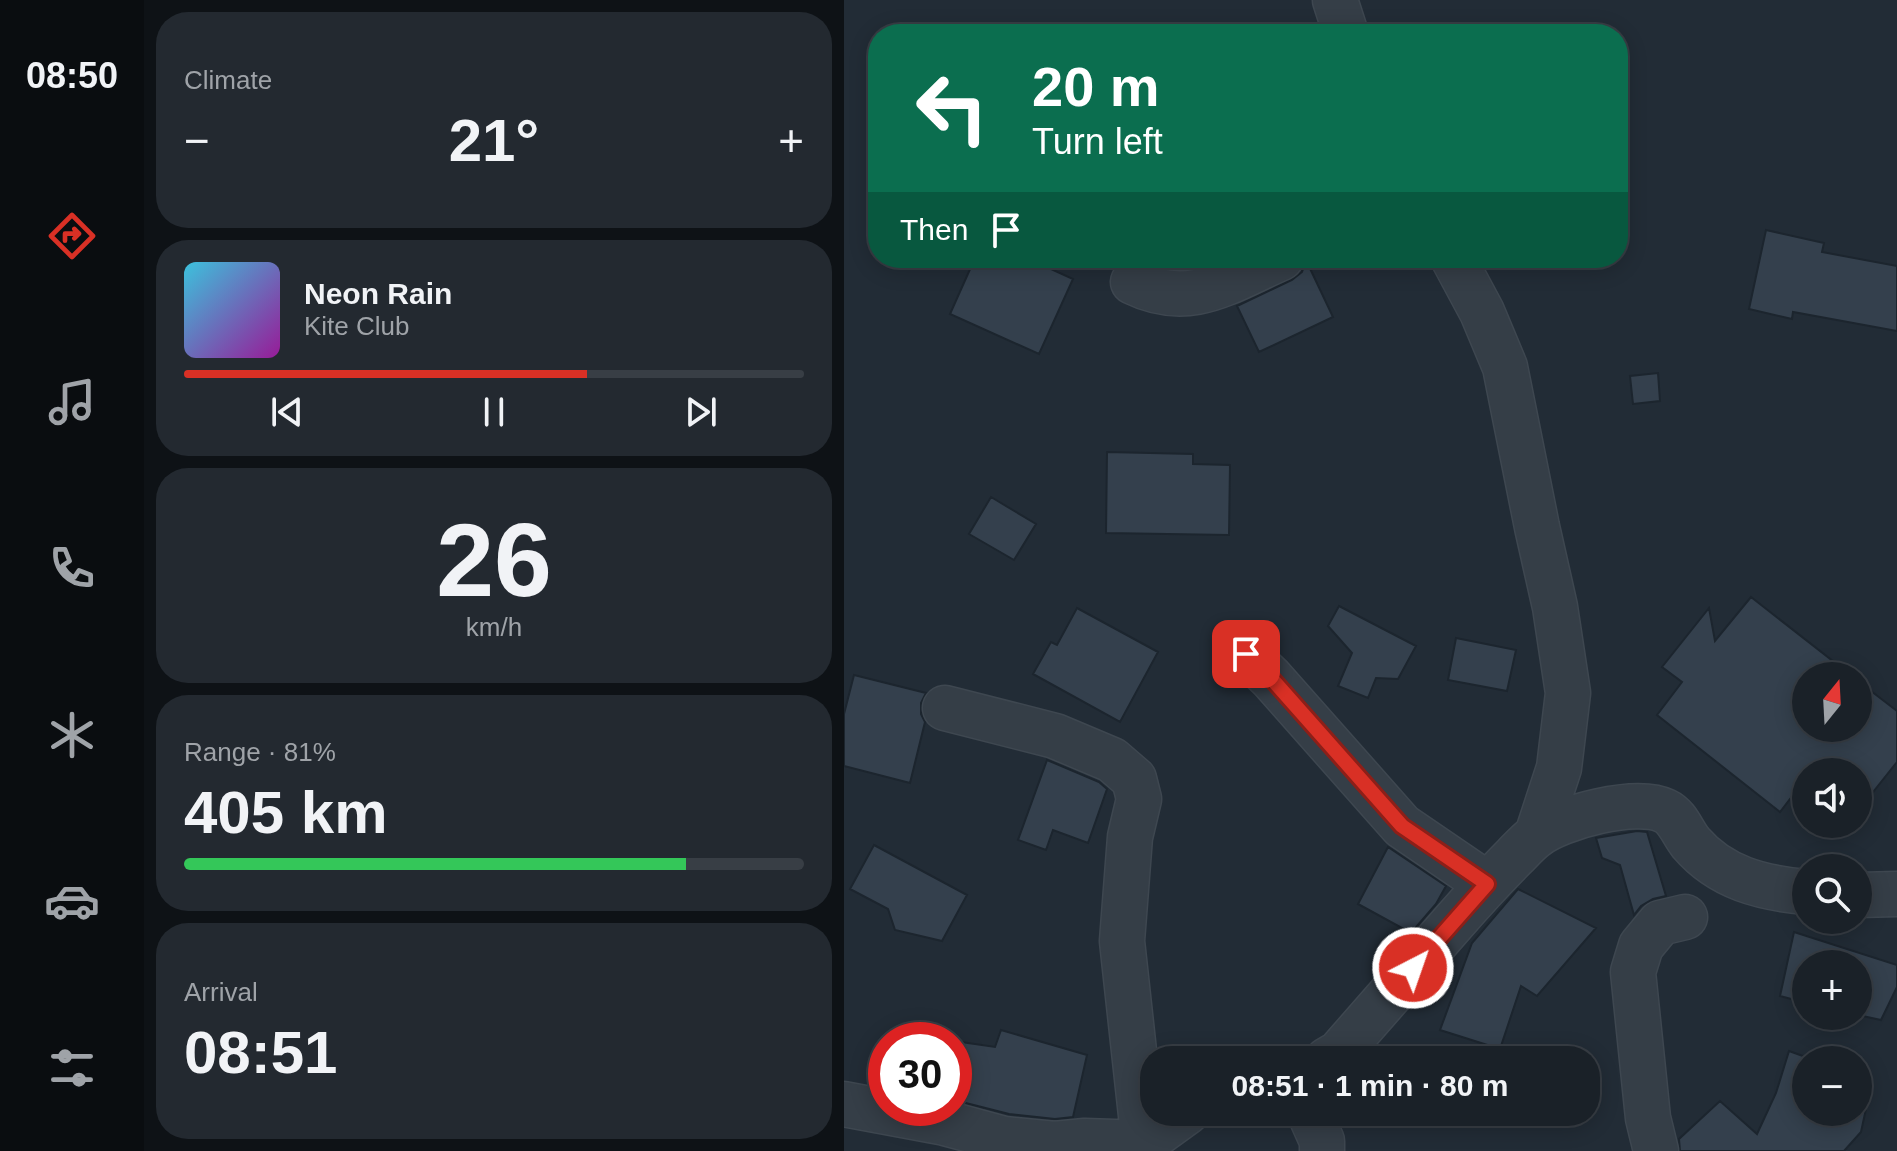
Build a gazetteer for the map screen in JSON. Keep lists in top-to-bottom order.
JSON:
{
  "north": "top",
  "page": {
    "tabs": "08:50",
    "tile": [
      "Climate",
      ["26", "km/h"],
      ["Range · 81%", "405 km"],
      ["Arrival", "08:51"]
    ],
    "turn": ["20 m", "Turn left"],
    "heat": ["−", "21°", "+"],
    "then": "Then",
    "song": ["Neon Rain", "Kite Club"],
    "map_buttons": ["+", "−"],
    "limit": "30",
    "trip": "08:51 · 1 min · 80 m"
  }
}
